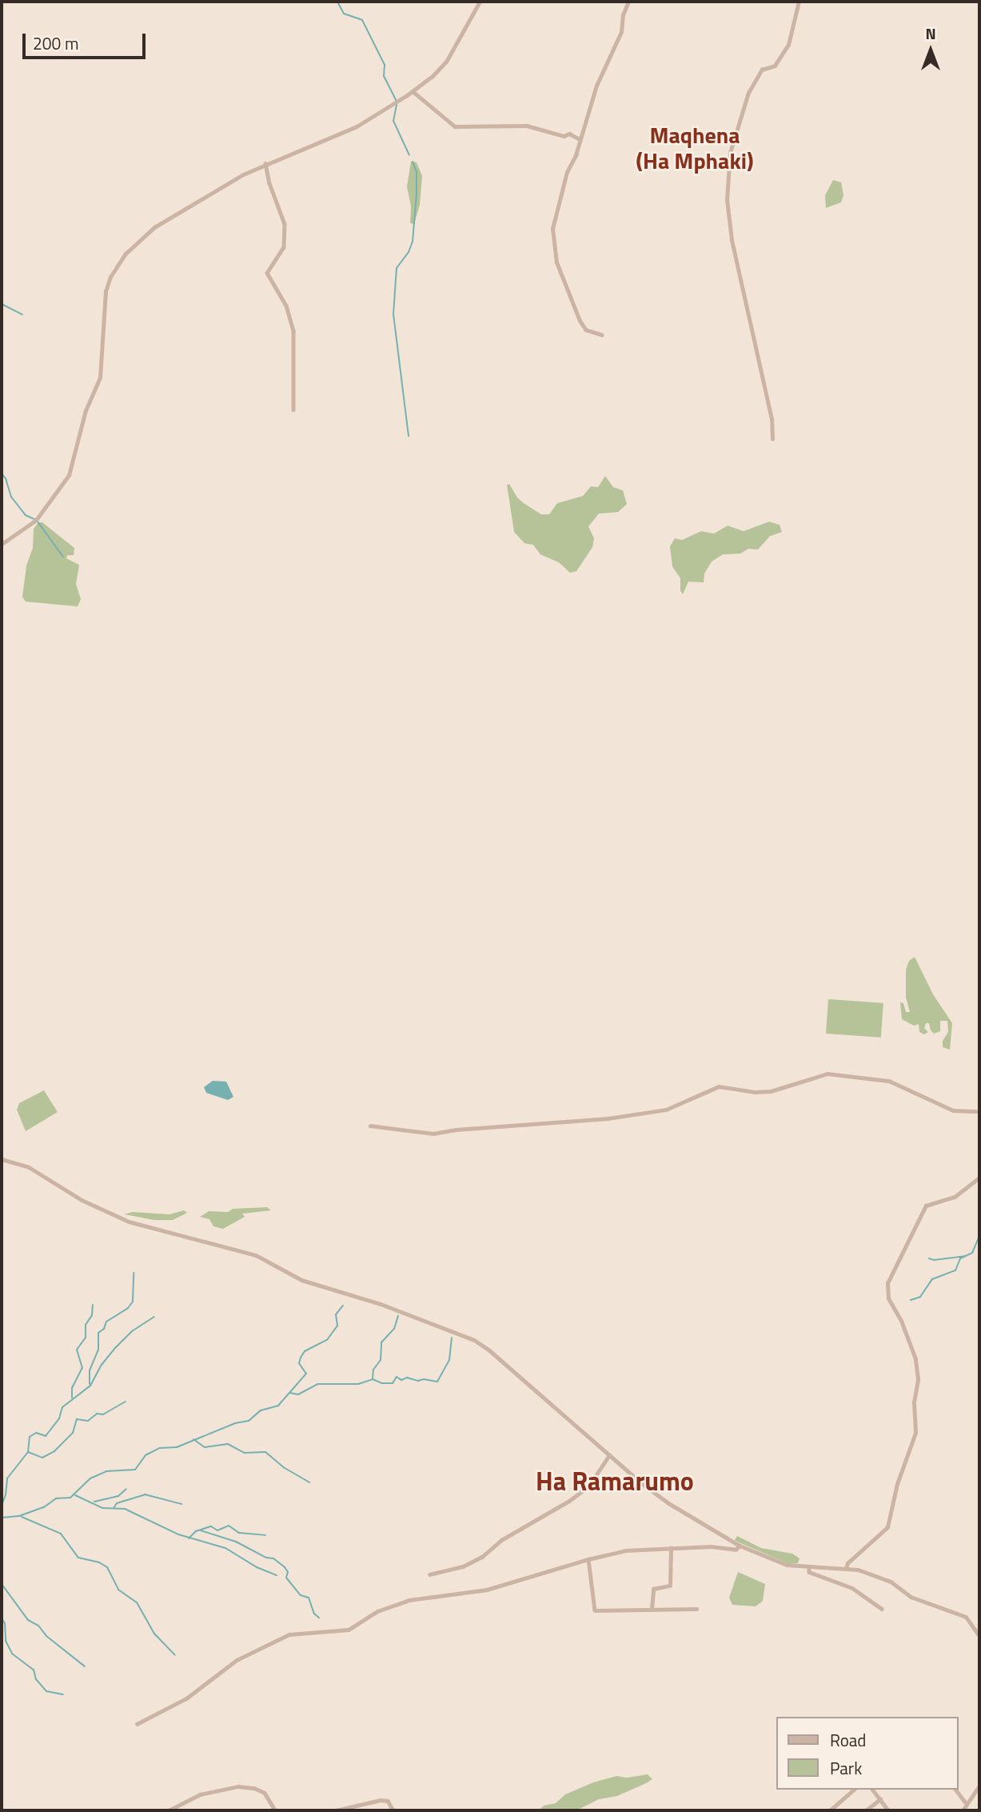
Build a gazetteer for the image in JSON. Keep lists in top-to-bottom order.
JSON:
{
  "districts": ["Maqhena (Ha Mphaki)", "Ha Ramarumo"],
  "legend": ["Road", "Park"],
  "scale_bar": "200 m",
  "north": "top"
}
